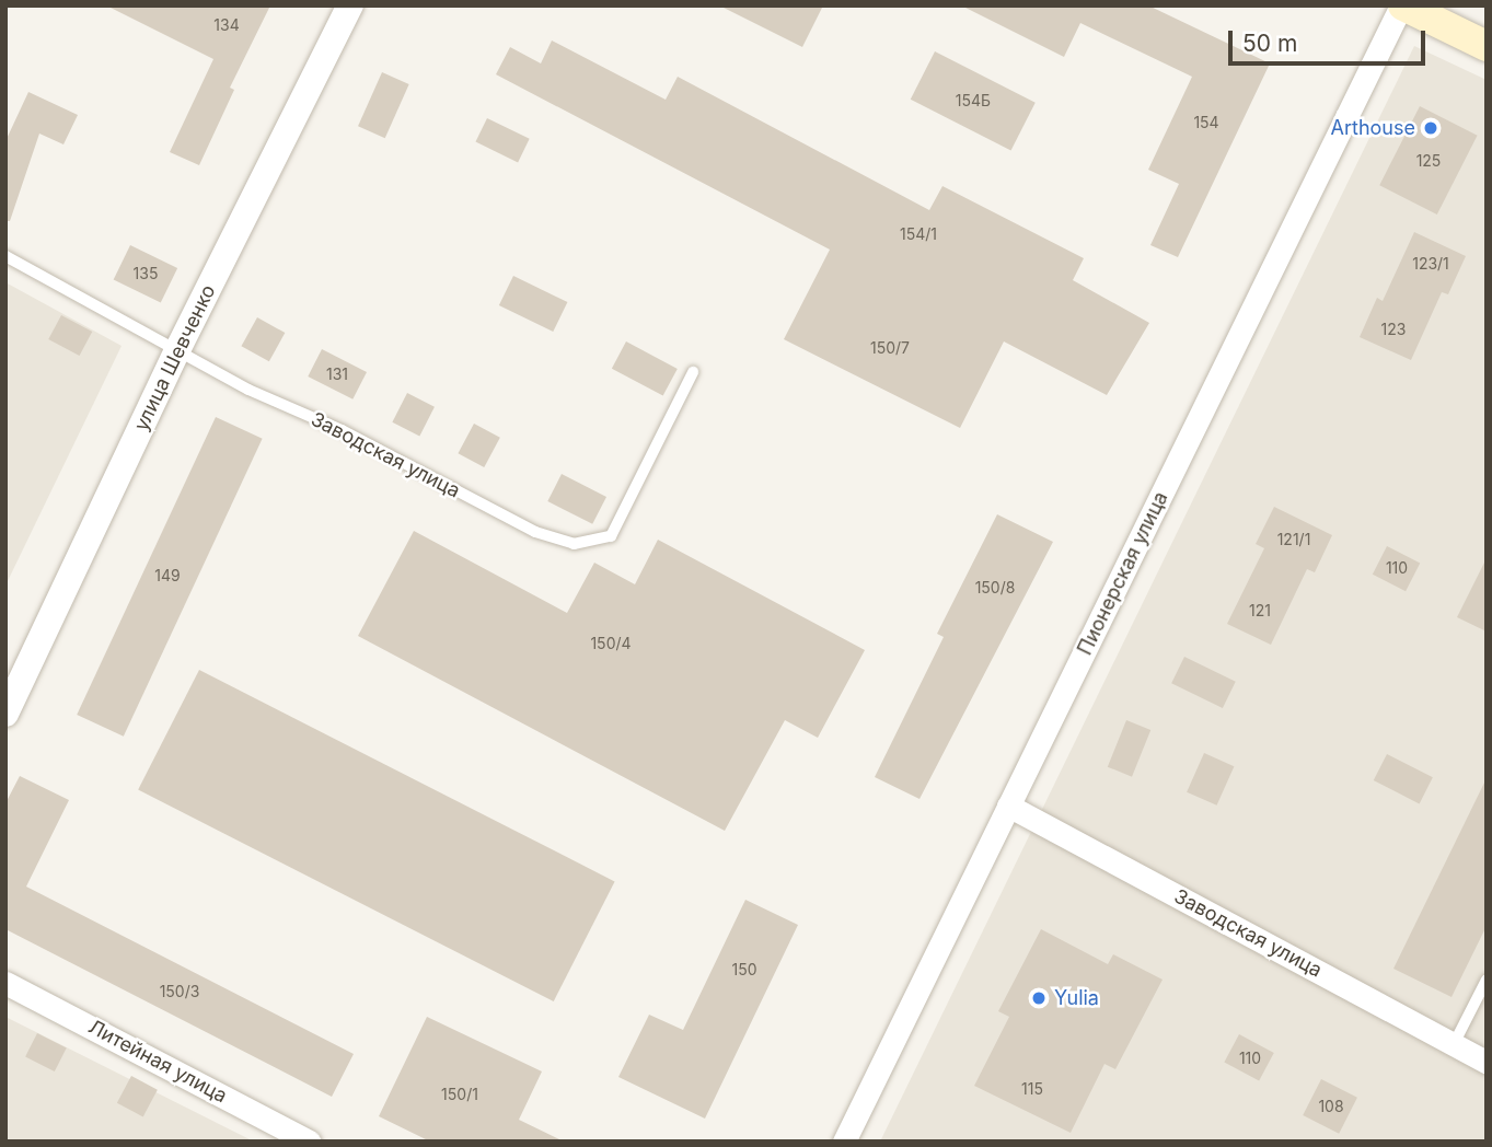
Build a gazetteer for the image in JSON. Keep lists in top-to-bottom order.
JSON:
{
  "streets": {
    "street": [
      "улица Шевченко",
      "Заводская улица",
      "Пионерская улица",
      "Литейная улица"
    ]
  },
  "crossings": [
    ["улица Шевченко", "Заводская улица"],
    ["Заводская улица", "Пионерская улица"]
  ],
  "places": ["Arthouse", "Yulia"],
  "house_numbers": [
    "134",
    "154Б",
    "154",
    "125",
    "154/1",
    "123/1",
    "135",
    "123",
    "150/7",
    "131",
    "121/1",
    "110",
    "149",
    "150/8",
    "121",
    "150/4",
    "150",
    "150/3",
    "110",
    "115",
    "150/1",
    "108"
  ],
  "scale_bar": "50 m"
}
